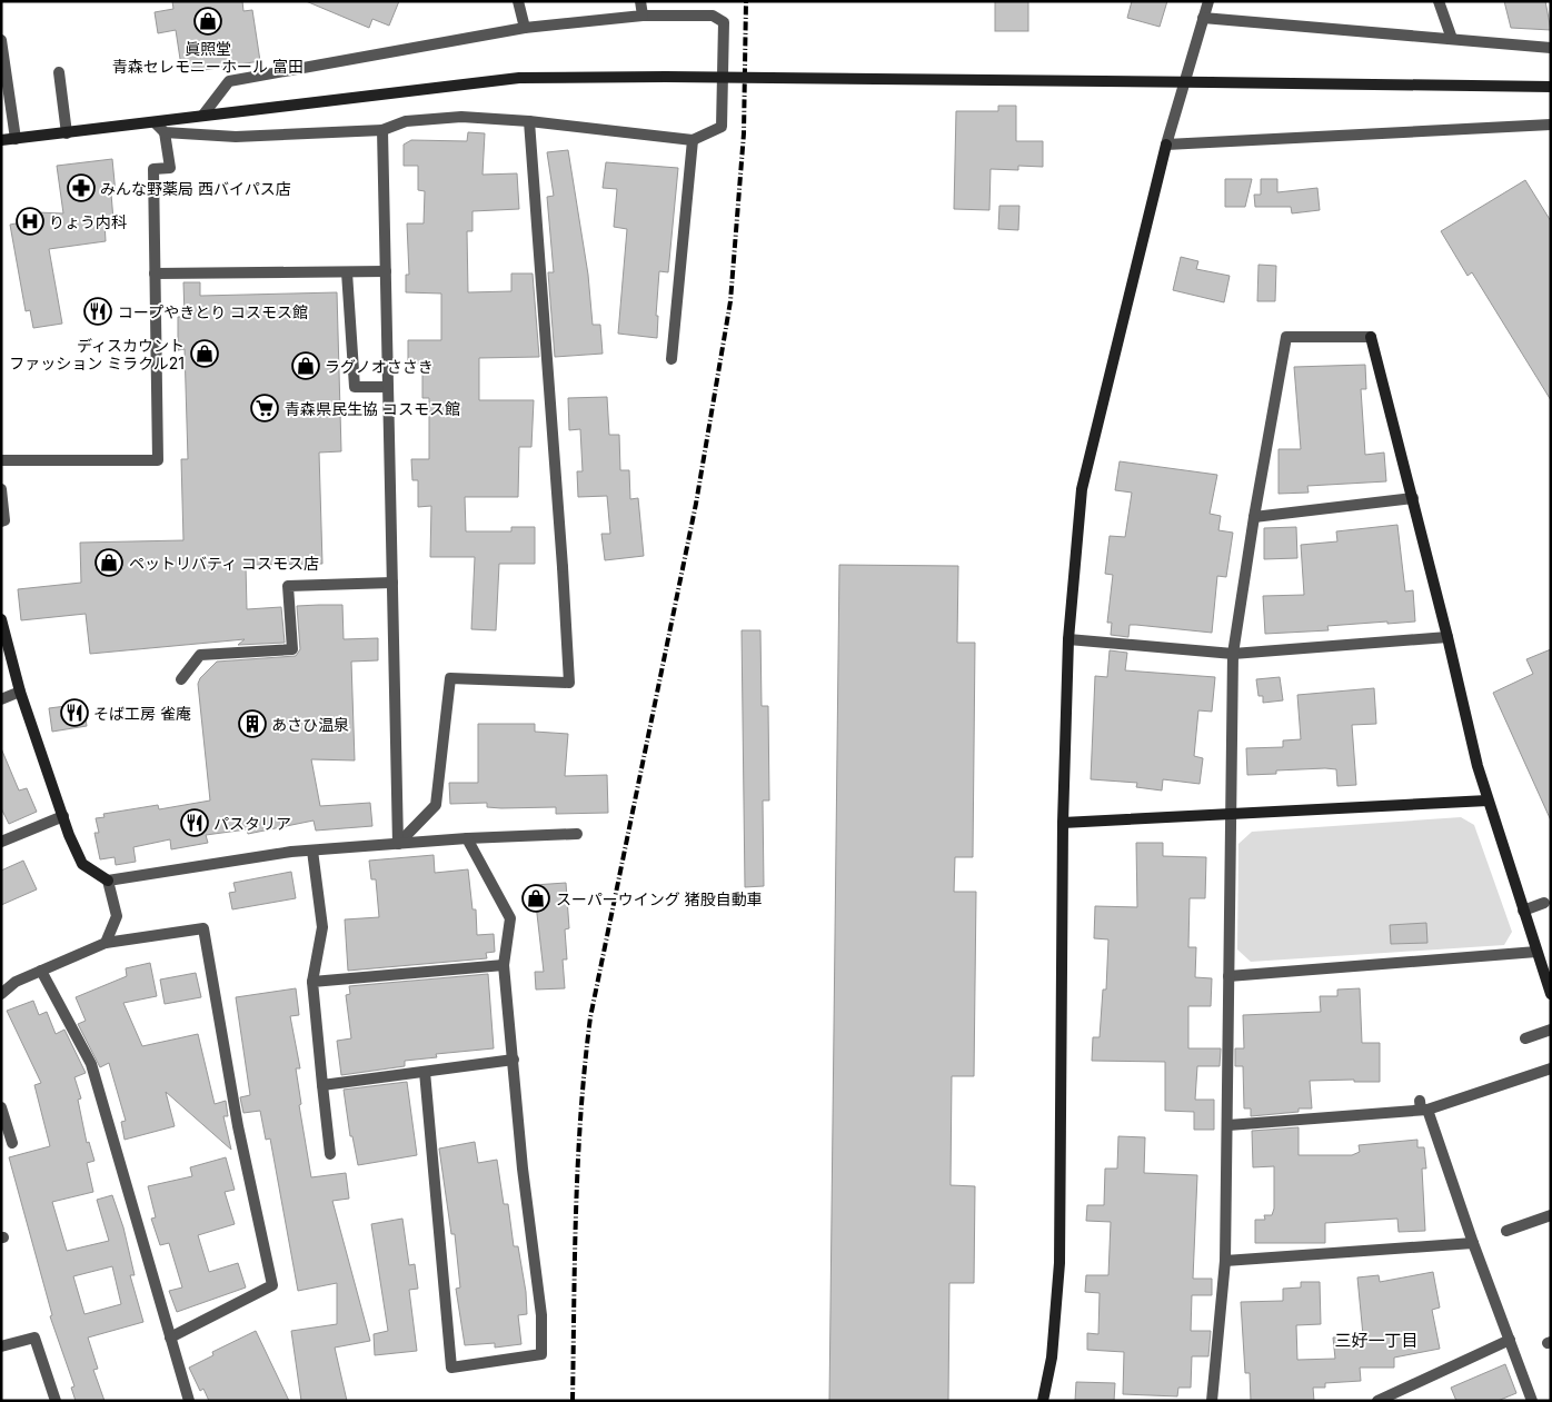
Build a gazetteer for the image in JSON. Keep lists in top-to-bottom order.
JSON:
{
  "districts": ["三好一丁目"],
  "places": {
    "shop": [
      "眞照堂 青森セレモニーホール 富田",
      "ディスカウント ファッション ミラクル21",
      "ラグノオささき",
      "ペットリバティ コスモス店",
      "スーパーウイング 猪股自動車"
    ],
    "pharmacy": ["みんな野薬局 西バイパス店"],
    "hospital": ["りょう内科"],
    "restaurant": ["コープやきとり コスモス館", "そば工房 雀庵", "パスタリア"],
    "supermarket": ["青森県民生協 コスモス館"],
    "building": ["あさひ温泉"]
  }
}
